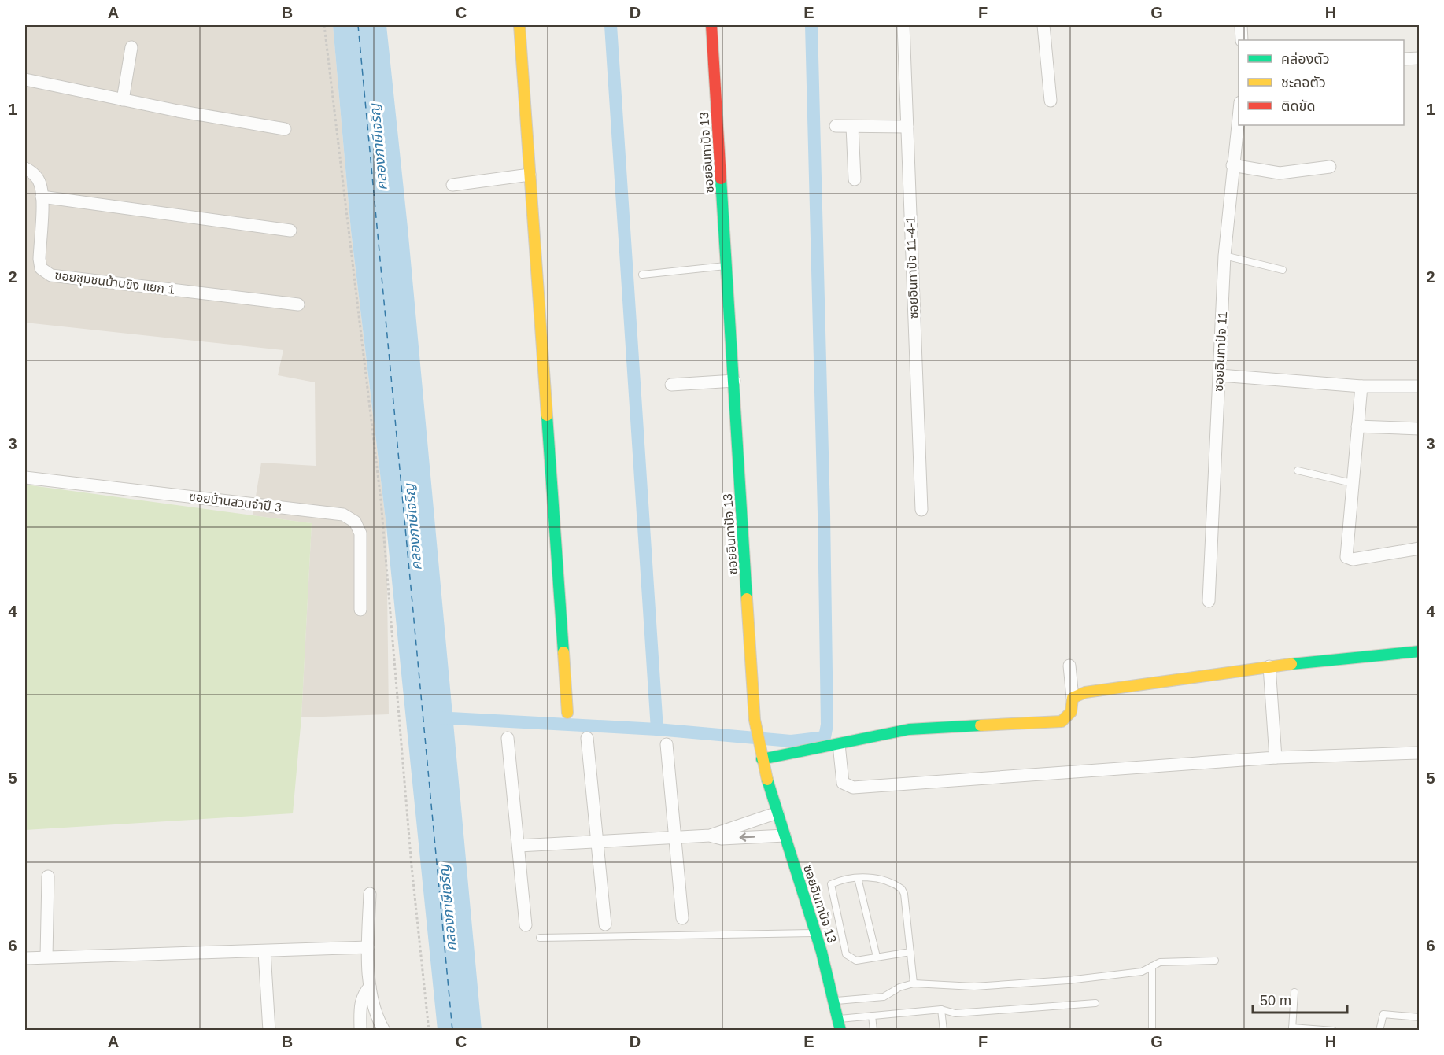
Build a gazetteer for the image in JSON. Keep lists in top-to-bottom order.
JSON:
{
  "streets": {
    "street": [
      "ซอยอินทาปัจ 13",
      "ซอยอินทาปัจ 11-4-1",
      "ซอยชุมชนบ้านขิง แยก 1",
      "ซอยอินทาปัจ 11",
      "ซอยบ้านสวนจำปี 3"
    ]
  },
  "water": ["คลองภาษีเจริญ"],
  "legend": ["คล่องตัว", "ชะลอตัว", "ติดขัด"],
  "scale_bar": "50 m",
  "grid": {
    "columns": [
      "A",
      "B",
      "C",
      "D",
      "E",
      "F",
      "G",
      "H"
    ],
    "rows": [
      "1",
      "2",
      "3",
      "4",
      "5",
      "6"
    ]
  }
}
